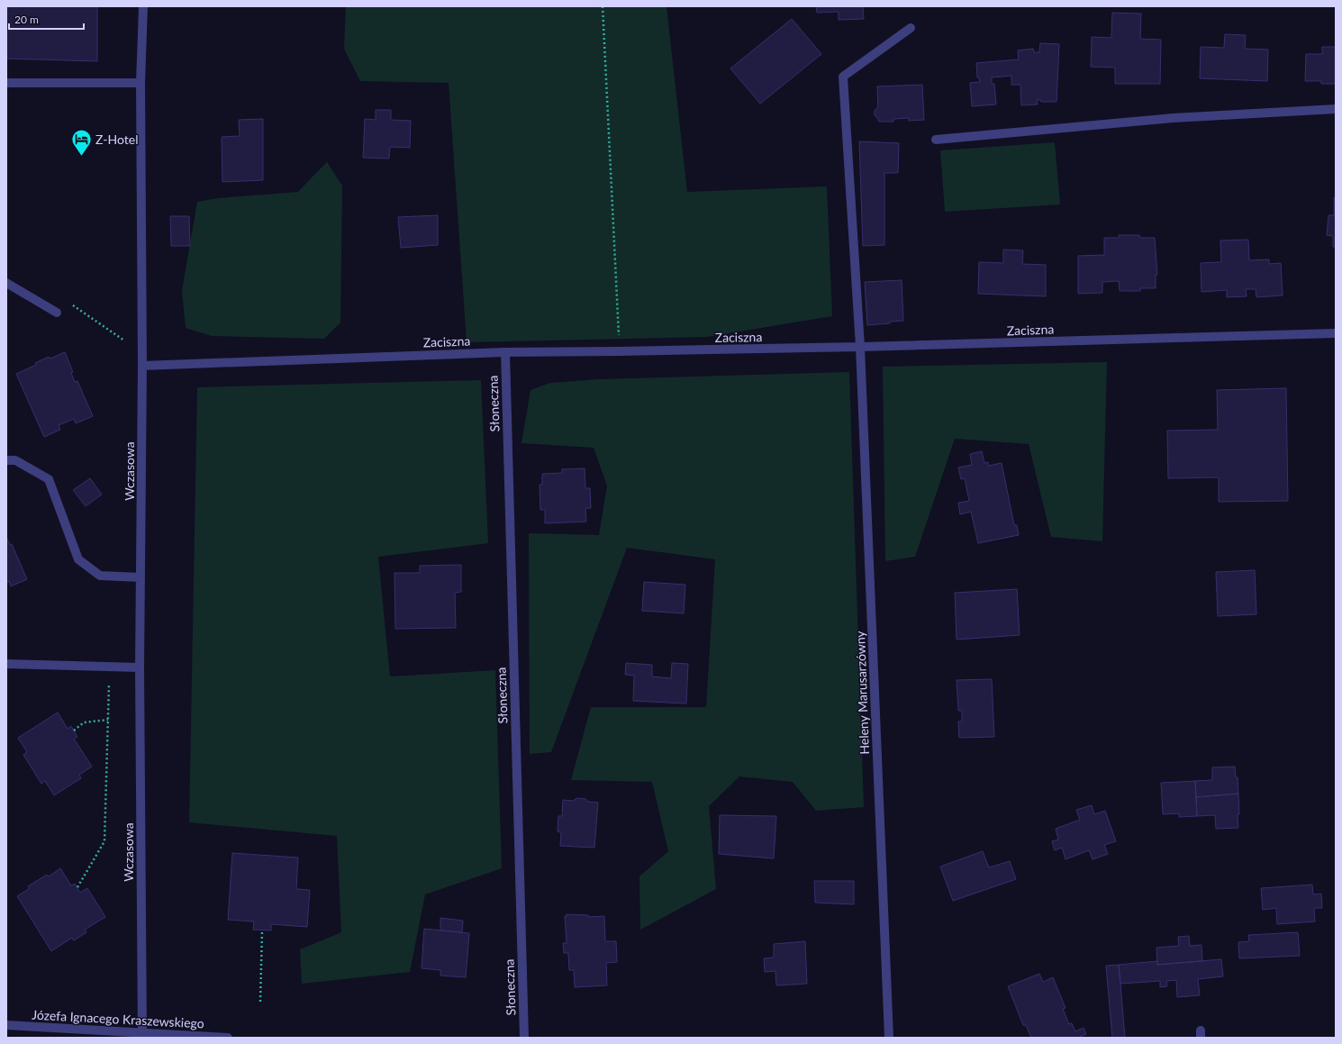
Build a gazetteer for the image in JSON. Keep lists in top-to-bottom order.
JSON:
{
  "streets": {
    "street": [
      "Zaciszna",
      "Słoneczna",
      "Wczasowa",
      "Heleny Marusarzówny",
      "Józefa Ignacego Kraszewskiego"
    ]
  },
  "crossings": [
    ["Zaciszna", "Słoneczna"],
    ["Zaciszna", "Wczasowa"],
    ["Zaciszna", "Heleny Marusarzówny"],
    ["Wczasowa", "Józefa Ignacego Kraszewskiego"]
  ],
  "places": {
    "hotel": ["Z-Hotel"]
  },
  "scale_bar": "20 m"
}
